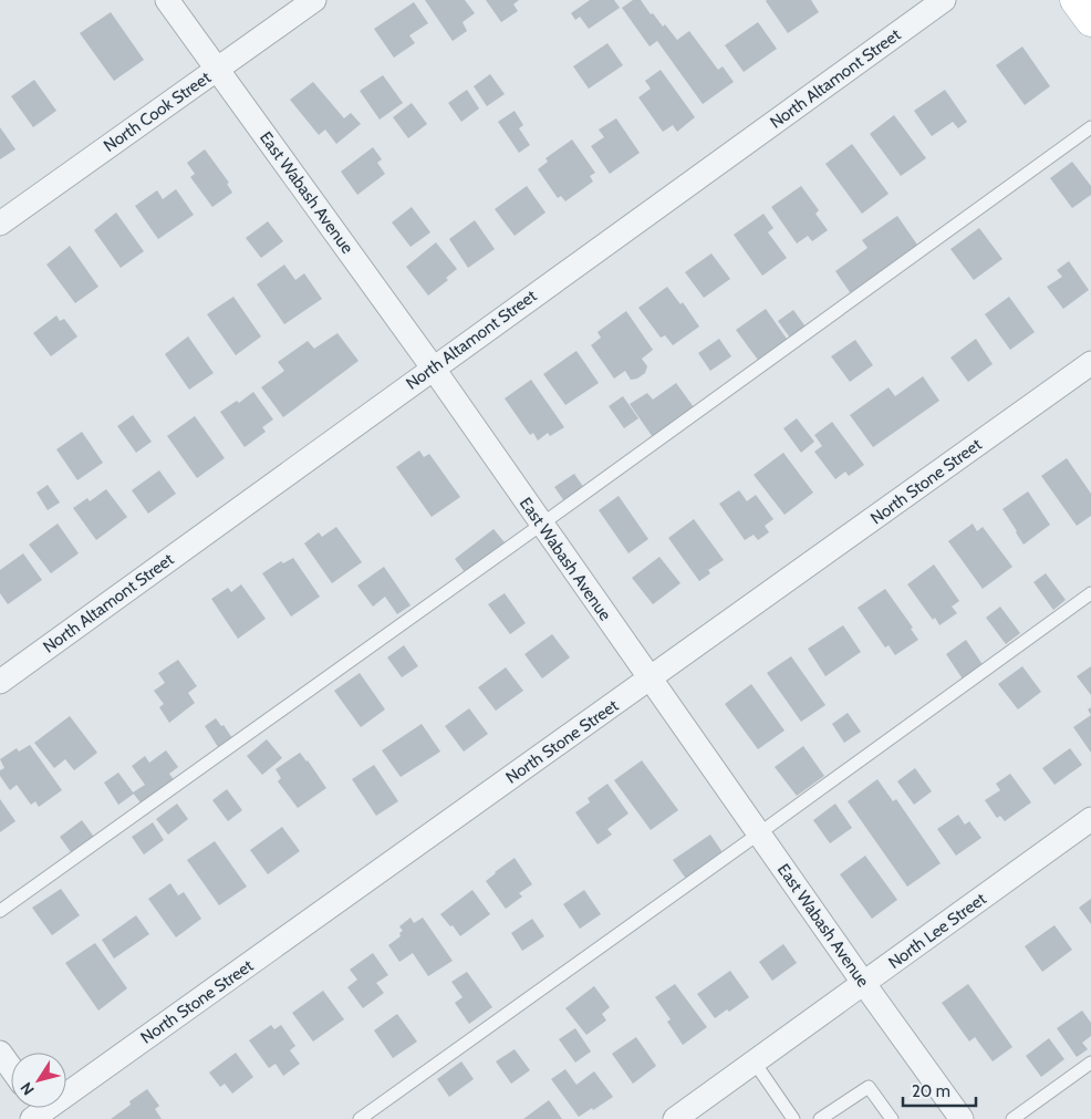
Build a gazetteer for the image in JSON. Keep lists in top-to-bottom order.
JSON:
{
  "streets": {
    "street": [
      "North Altamont Street",
      "North Cook Street",
      "East Wabash Avenue",
      "North Stone Street",
      "North Lee Street"
    ]
  },
  "crossings": [
    ["North Altamont Street", "East Wabash Avenue"],
    ["North Cook Street", "East Wabash Avenue"],
    ["East Wabash Avenue", "North Stone Street"],
    ["East Wabash Avenue", "North Lee Street"]
  ],
  "scale_bar": "20 m",
  "north": "bottom left"
}
